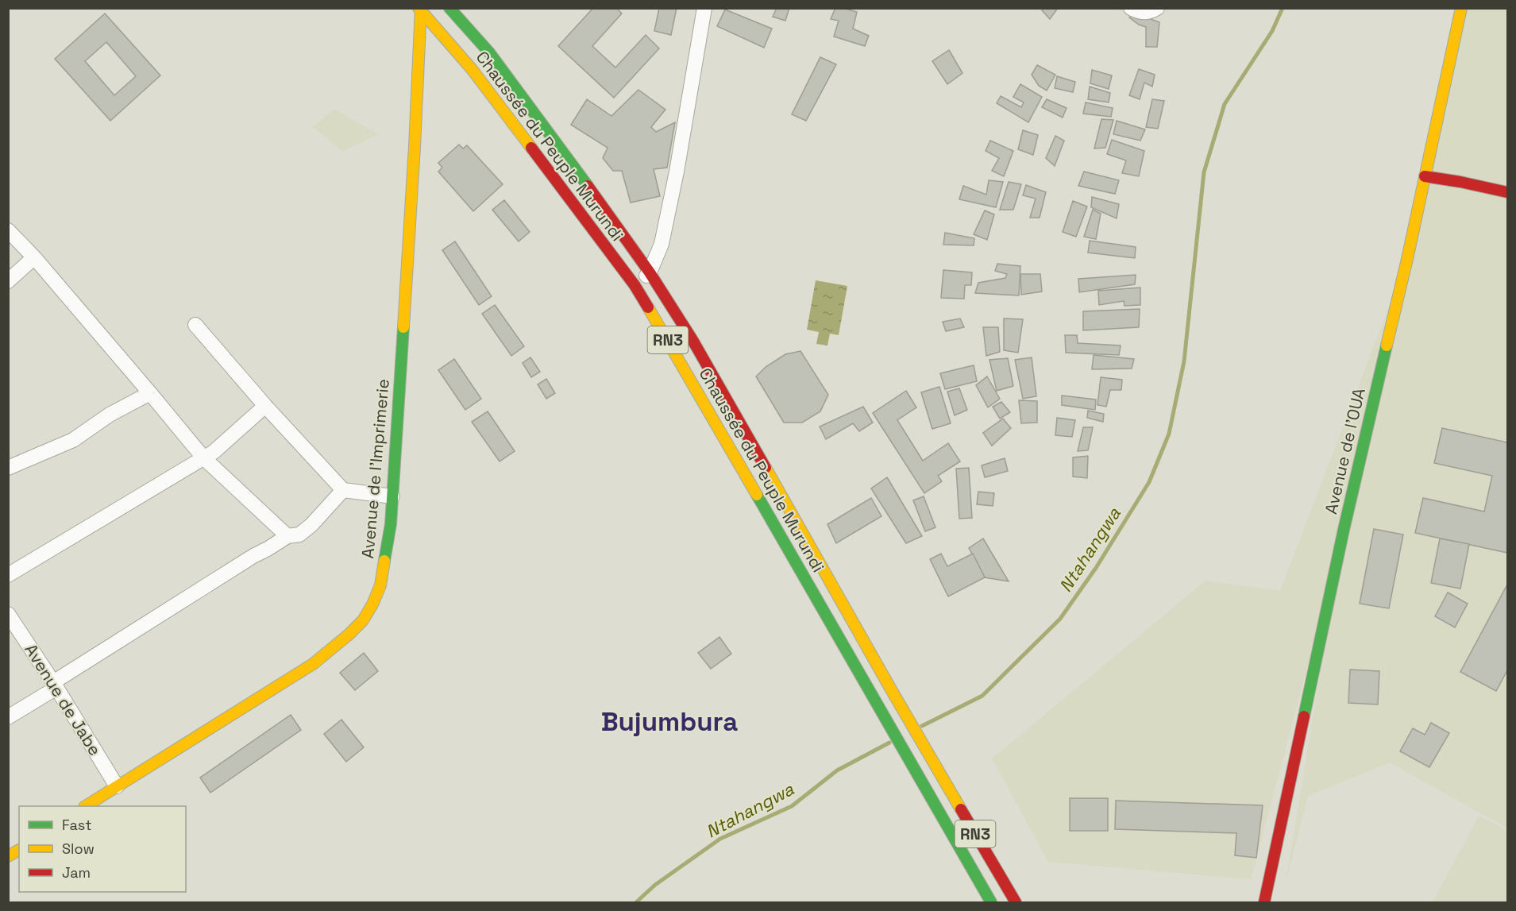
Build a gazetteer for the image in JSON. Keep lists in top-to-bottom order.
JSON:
{
  "streets": {
    "main road": [
      "Chaussée du Peuple Murundi",
      "RN3",
      "Avenue de l'OUA",
      "Avenue de l'Imprimerie"
    ],
    "street": ["Avenue de Jabe"]
  },
  "crossings": [
    ["Chaussée du Peuple Murundi", "Avenue de l'Imprimerie"],
    ["Avenue de l'Imprimerie", "Avenue de Jabe"]
  ],
  "districts": ["Bujumbura"],
  "water": ["Ntahangwa"],
  "legend": ["Fast", "Slow", "Jam"]
}
